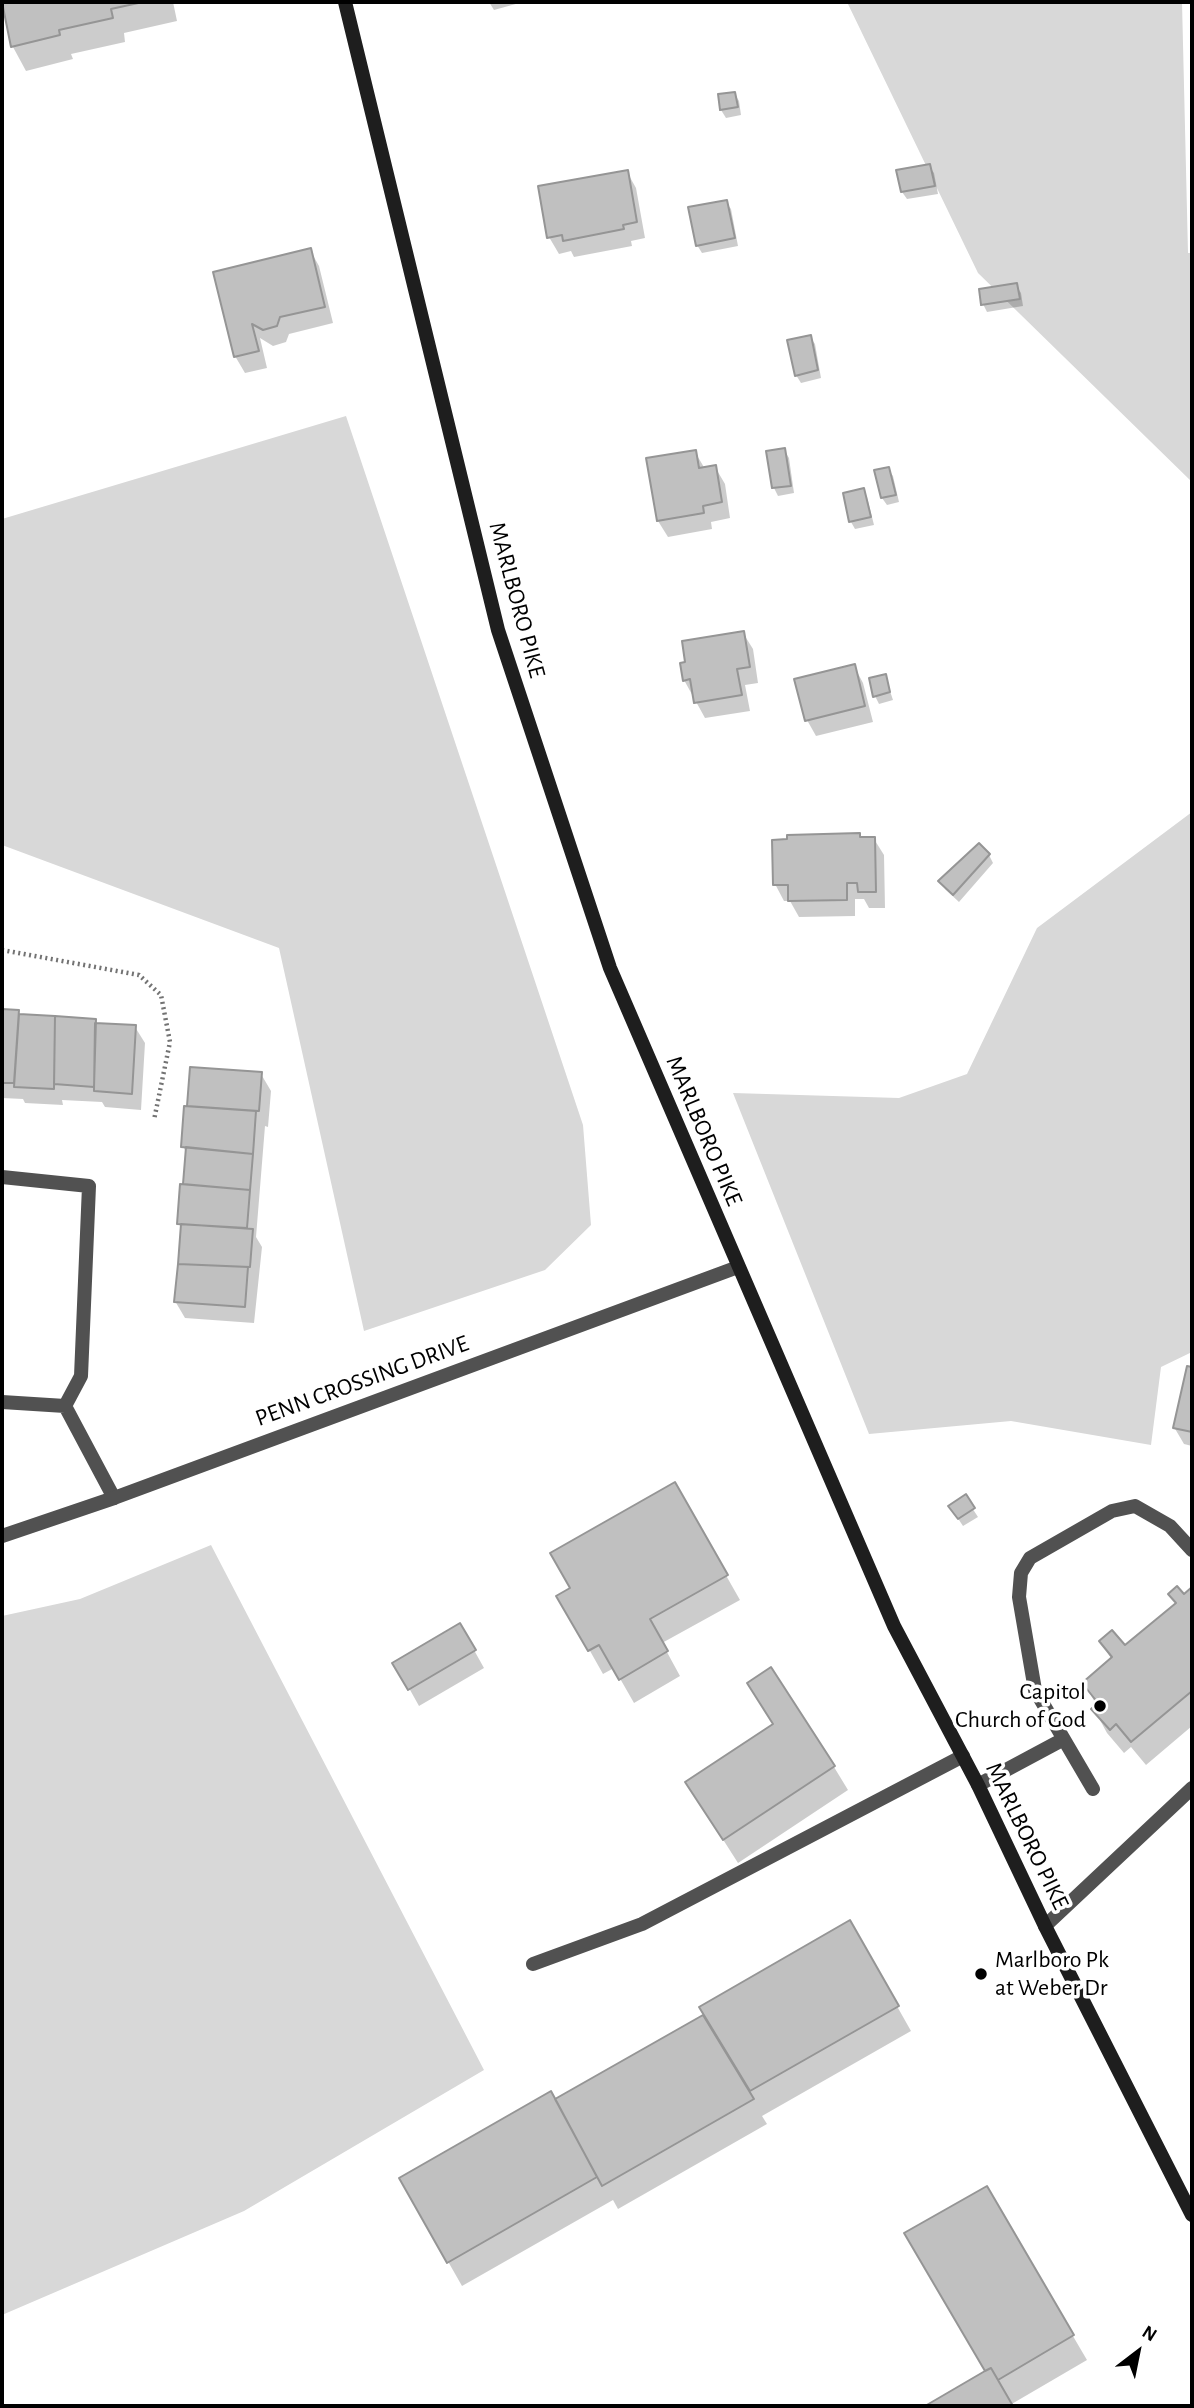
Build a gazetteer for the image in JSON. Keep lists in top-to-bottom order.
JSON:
{
  "streets": {
    "main road": ["MARLBORO PIKE"],
    "street": ["PENN CROSSING DRIVE"]
  },
  "crossings": [
    ["MARLBORO PIKE", "PENN CROSSING DRIVE"]
  ],
  "places": ["Capitol Church of God", "Marlboro Pk at Weber Dr"],
  "north": "top right"
}
